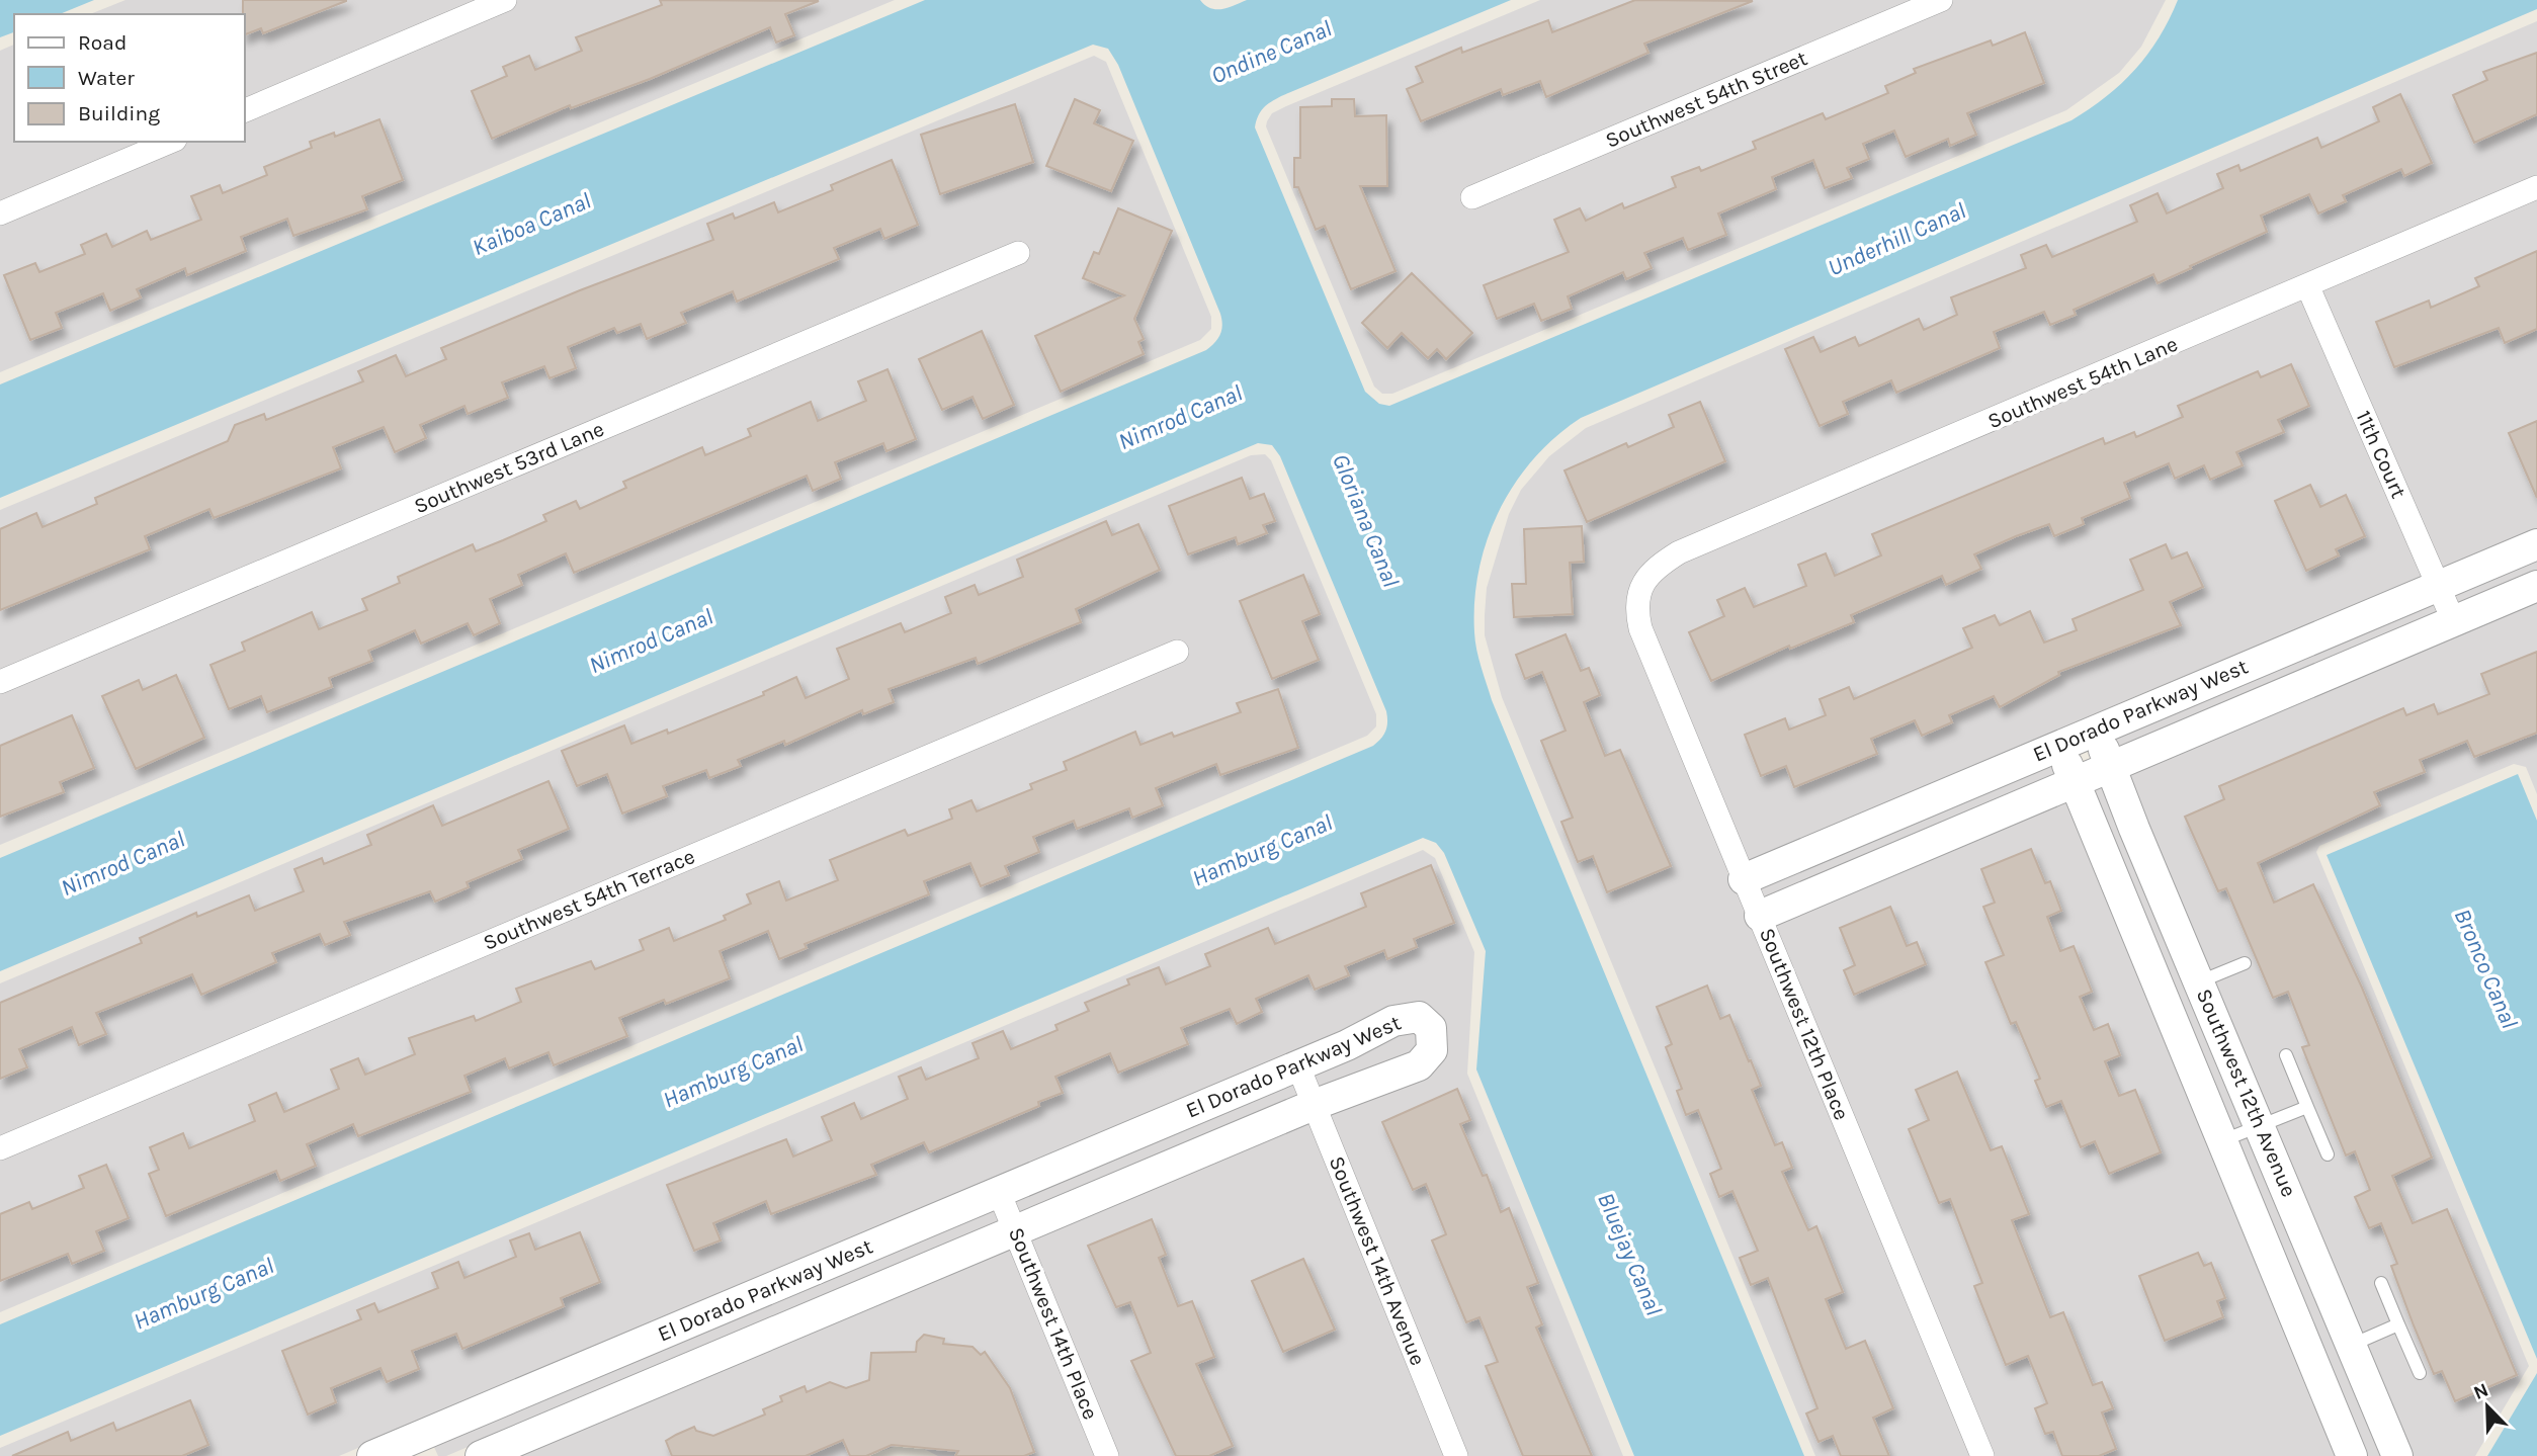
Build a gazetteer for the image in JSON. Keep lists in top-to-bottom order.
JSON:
{
  "streets": {
    "street": [
      "Southwest 54th Street",
      "Southwest 54th Lane",
      "11th Court",
      "Southwest 53rd Lane",
      "El Dorado Parkway West",
      "Southwest 54th Terrace",
      "Southwest 12th Place",
      "Southwest 12th Avenue",
      "Southwest 14th Avenue",
      "Southwest 14th Place"
    ]
  },
  "crossings": [
    ["Southwest 54th Lane", "11th Court"],
    ["Southwest 54th Lane", "Southwest 12th Place"],
    ["11th Court", "El Dorado Parkway West"],
    ["El Dorado Parkway West", "Southwest 12th Place"],
    ["El Dorado Parkway West", "Southwest 12th Avenue"],
    ["El Dorado Parkway West", "Southwest 14th Avenue"],
    ["El Dorado Parkway West", "Southwest 14th Place"]
  ],
  "water": [
    "Ondine Canal",
    "Kaiboa Canal",
    "Underhill Canal",
    "Nimrod Canal",
    "Gloriana Canal",
    "Hamburg Canal",
    "Bronco Canal",
    "Bluejay Canal"
  ],
  "legend": ["Road", "Water", "Building"],
  "north": "top left"
}
